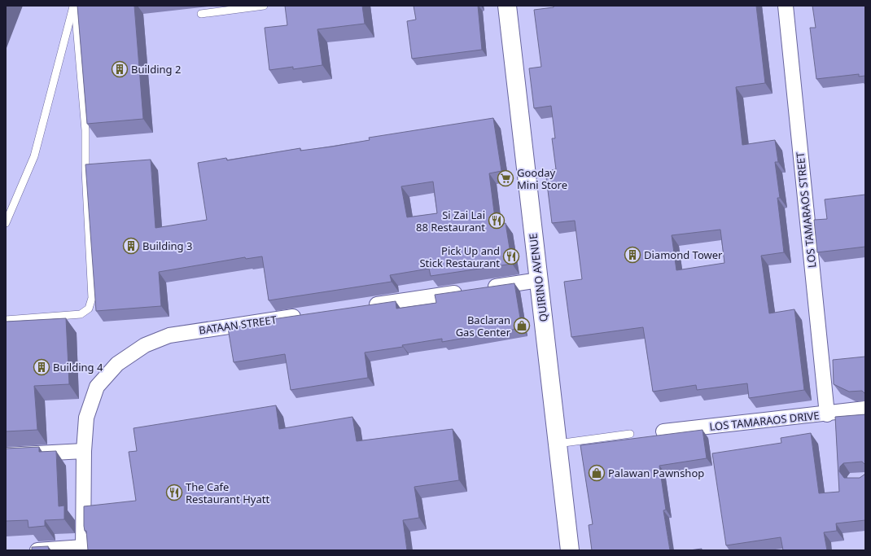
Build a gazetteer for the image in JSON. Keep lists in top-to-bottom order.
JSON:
{
  "streets": {
    "main road": ["QUIRINO AVENUE"],
    "street": ["LOS TAMARAOS STREET", "BATAAN STREET", "LOS TAMARAOS DRIVE"]
  },
  "crossings": [
    ["LOS TAMARAOS STREET", "LOS TAMARAOS DRIVE"]
  ],
  "places": {
    "building": [
      "Building 2",
      "Building 3",
      "Diamond Tower",
      "Building 4"
    ],
    "supermarket": ["Gooday Mini Store"],
    "restaurant": ["Si Zai Lai 88 Restaurant", "Pick Up and Stick Restaurant", "The Cafe Restaurant Hyatt"],
    "shop": ["Baclaran Gas Center", "Palawan Pawnshop"]
  }
}
